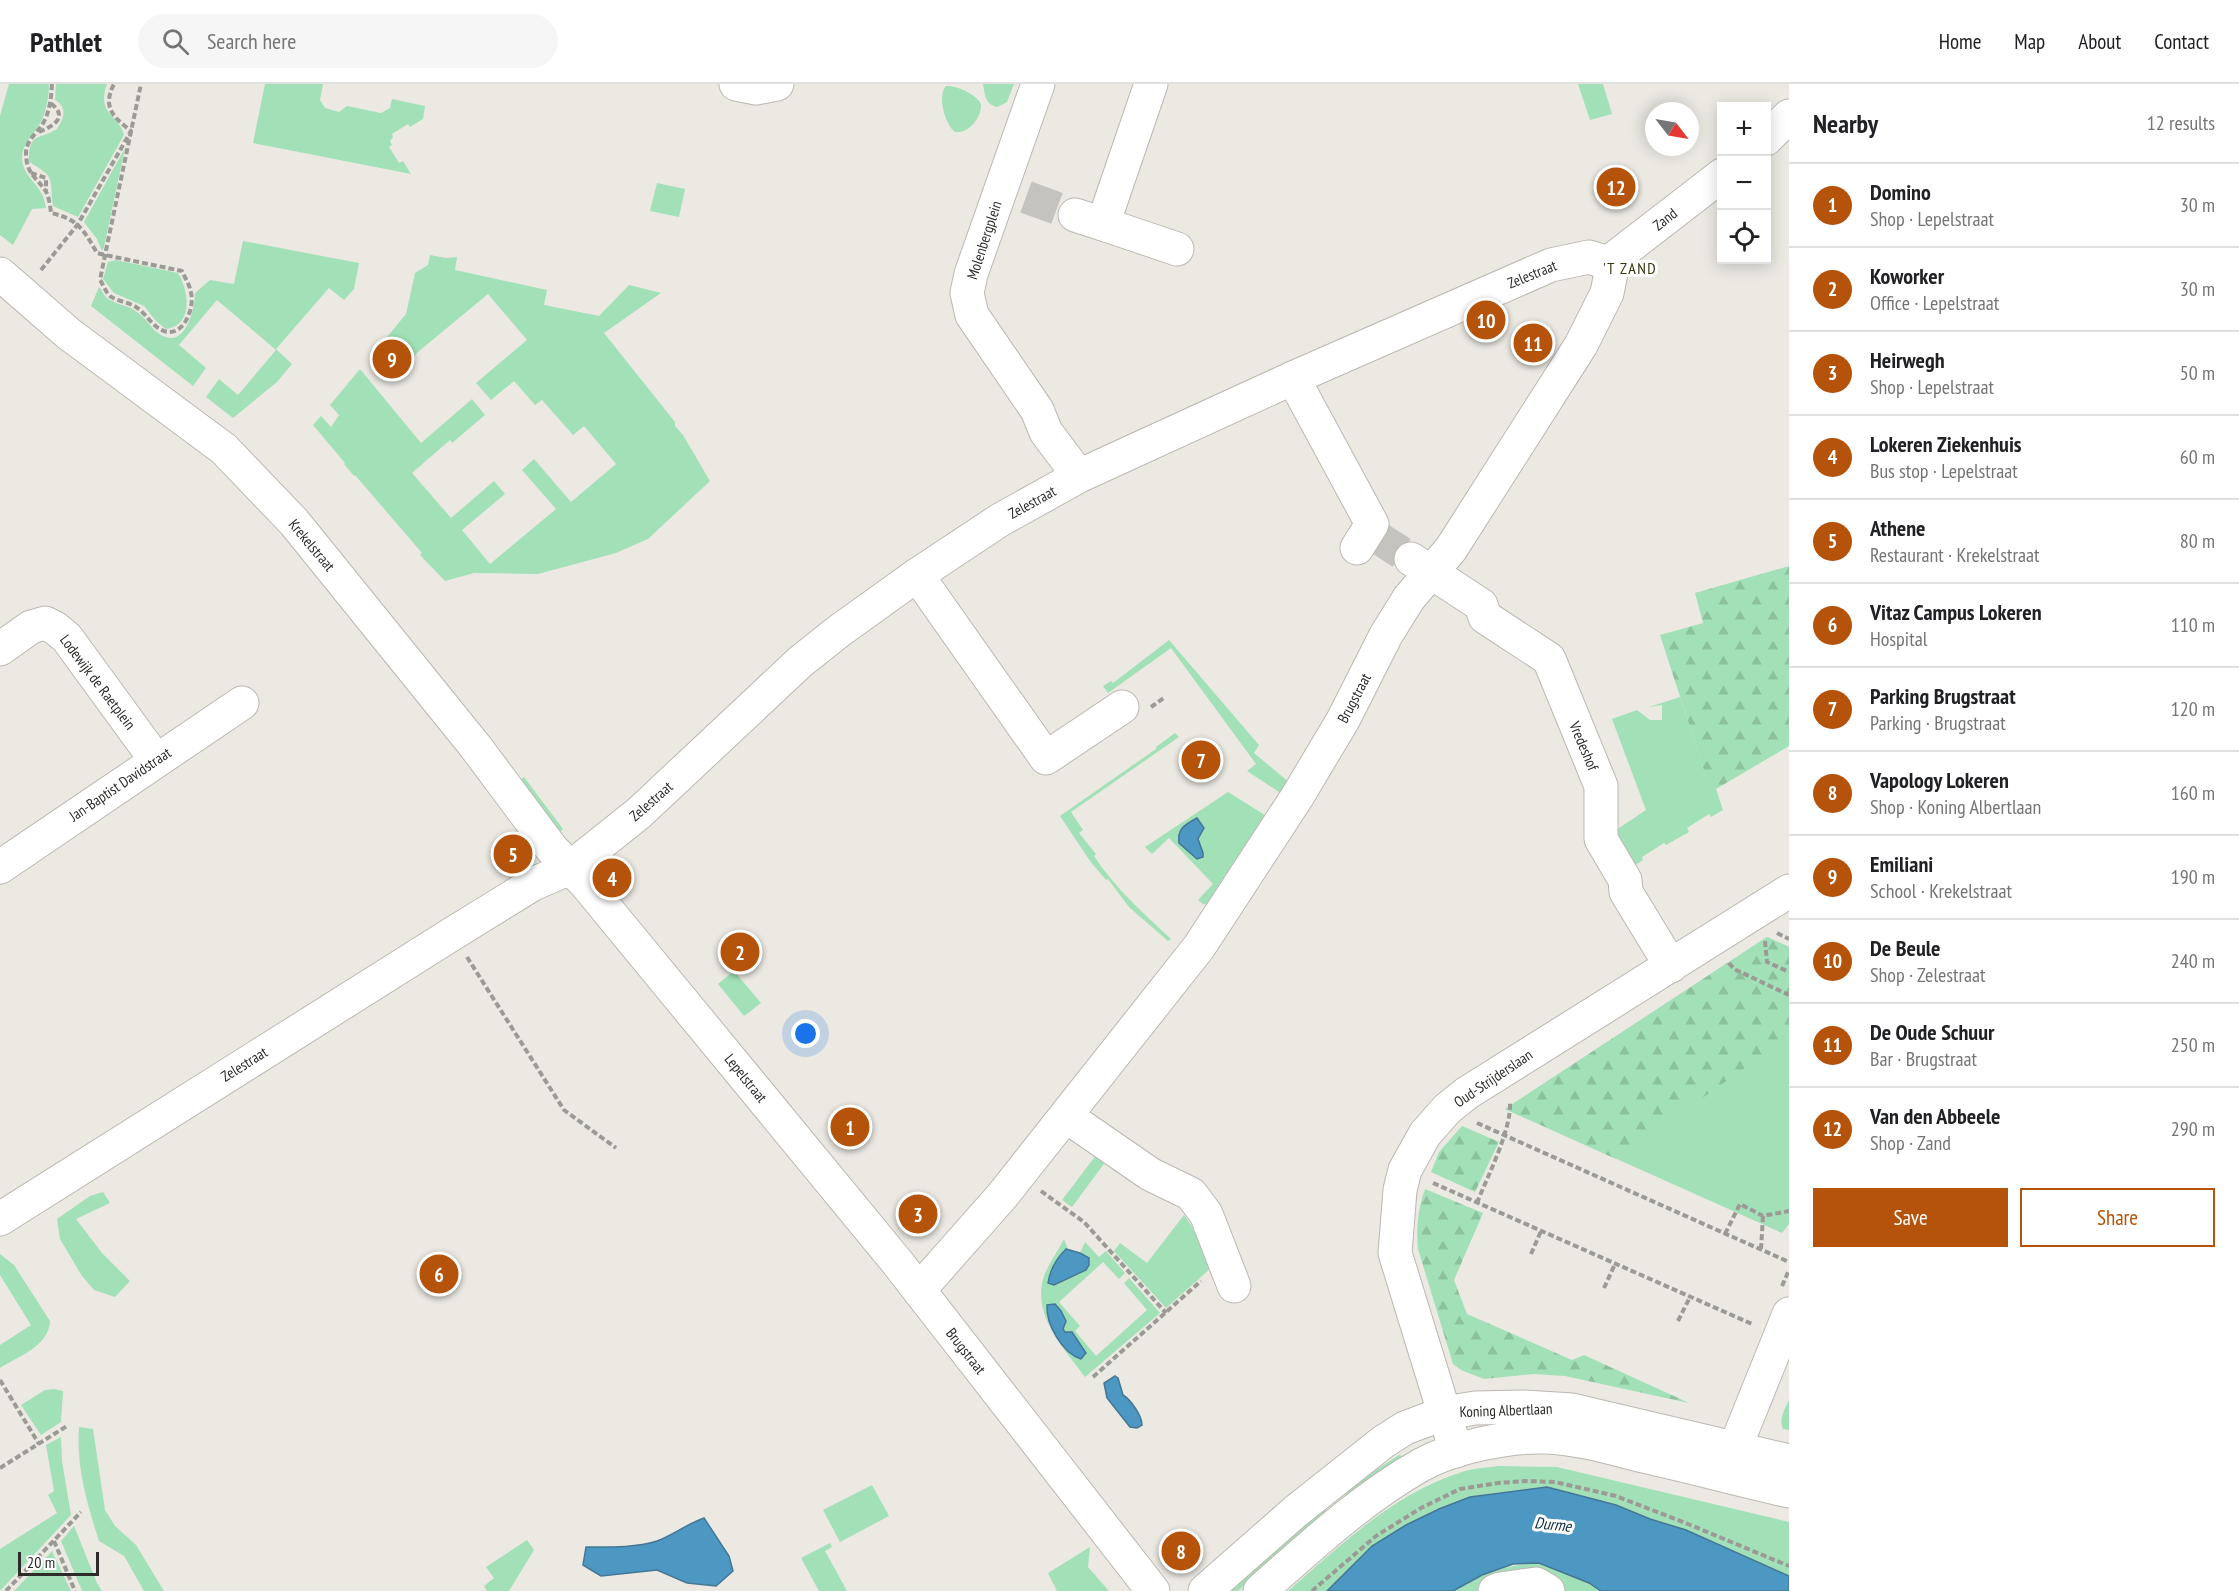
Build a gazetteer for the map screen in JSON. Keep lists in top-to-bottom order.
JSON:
{
  "streets": {
    "street": [
      "Zand",
      "Molenbergplein",
      "Zelestraat",
      "Krekelstraat",
      "Lodewijk de Raetplein",
      "Brugstraat",
      "Vredeshof",
      "Jan-Baptist Davidstraat",
      "Lepelstraat",
      "Oud-Strijderslaan",
      "Koning Albertlaan"
    ]
  },
  "crossings": [
    ["Zand", "Zelestraat"],
    ["Zand", "Brugstraat"],
    ["Molenbergplein", "Zelestraat"],
    ["Zelestraat", "Krekelstraat"],
    ["Zelestraat", "Brugstraat"],
    ["Zelestraat", "Lepelstraat"],
    ["Krekelstraat", "Lepelstraat"],
    ["Lodewijk de Raetplein", "Jan-Baptist Davidstraat"],
    ["Brugstraat", "Vredeshof"],
    ["Brugstraat", "Lepelstraat"],
    ["Vredeshof", "Oud-Strijderslaan"],
    ["Oud-Strijderslaan", "Koning Albertlaan"]
  ],
  "districts": ["'T ZAND"],
  "water": ["Durme"],
  "scale_bar": "20 m",
  "north": "bottom right",
  "page": {
    "header": "Pathlet",
    "search": "Search here",
    "nav": [
      "Home",
      "Map",
      "About",
      "Contact"
    ],
    "heading": ["Nearby", "12 results"],
    "map_buttons": ["+", "−"],
    "list": [
      {
        "mark": "1",
        "name": "Domino",
        "note": "Shop · Lepelstraat",
        "value": "30 m"
      },
      {
        "mark": "2",
        "name": "Koworker",
        "note": "Office · Lepelstraat",
        "value": "30 m"
      },
      {
        "mark": "3",
        "name": "Heirwegh",
        "note": "Shop · Lepelstraat",
        "value": "50 m"
      },
      {
        "mark": "4",
        "name": "Lokeren Ziekenhuis",
        "note": "Bus stop · Lepelstraat",
        "value": "60 m"
      },
      {
        "mark": "5",
        "name": "Athene",
        "note": "Restaurant · Krekelstraat",
        "value": "80 m"
      },
      {
        "mark": "6",
        "name": "Vitaz Campus Lokeren",
        "note": "Hospital",
        "value": "110 m"
      },
      {
        "mark": "7",
        "name": "Parking Brugstraat",
        "note": "Parking · Brugstraat",
        "value": "120 m"
      },
      {
        "mark": "8",
        "name": "Vapology Lokeren",
        "note": "Shop · Koning Albertlaan",
        "value": "160 m"
      },
      {
        "mark": "9",
        "name": "Emiliani",
        "note": "School · Krekelstraat",
        "value": "190 m"
      },
      {
        "mark": "10",
        "name": "De Beule",
        "note": "Shop · Zelestraat",
        "value": "240 m"
      },
      {
        "mark": "11",
        "name": "De Oude Schuur",
        "note": "Bar · Brugstraat",
        "value": "250 m"
      },
      {
        "mark": "12",
        "name": "Van den Abbeele",
        "note": "Shop · Zand",
        "value": "290 m"
      }
    ],
    "pins": [
      "12",
      "10",
      "11",
      "9",
      "7",
      "5",
      "4",
      "2",
      "1",
      "3",
      "6",
      "8"
    ],
    "buttons": ["Save", "Share"],
    "scale": "20 m"
  }
}
